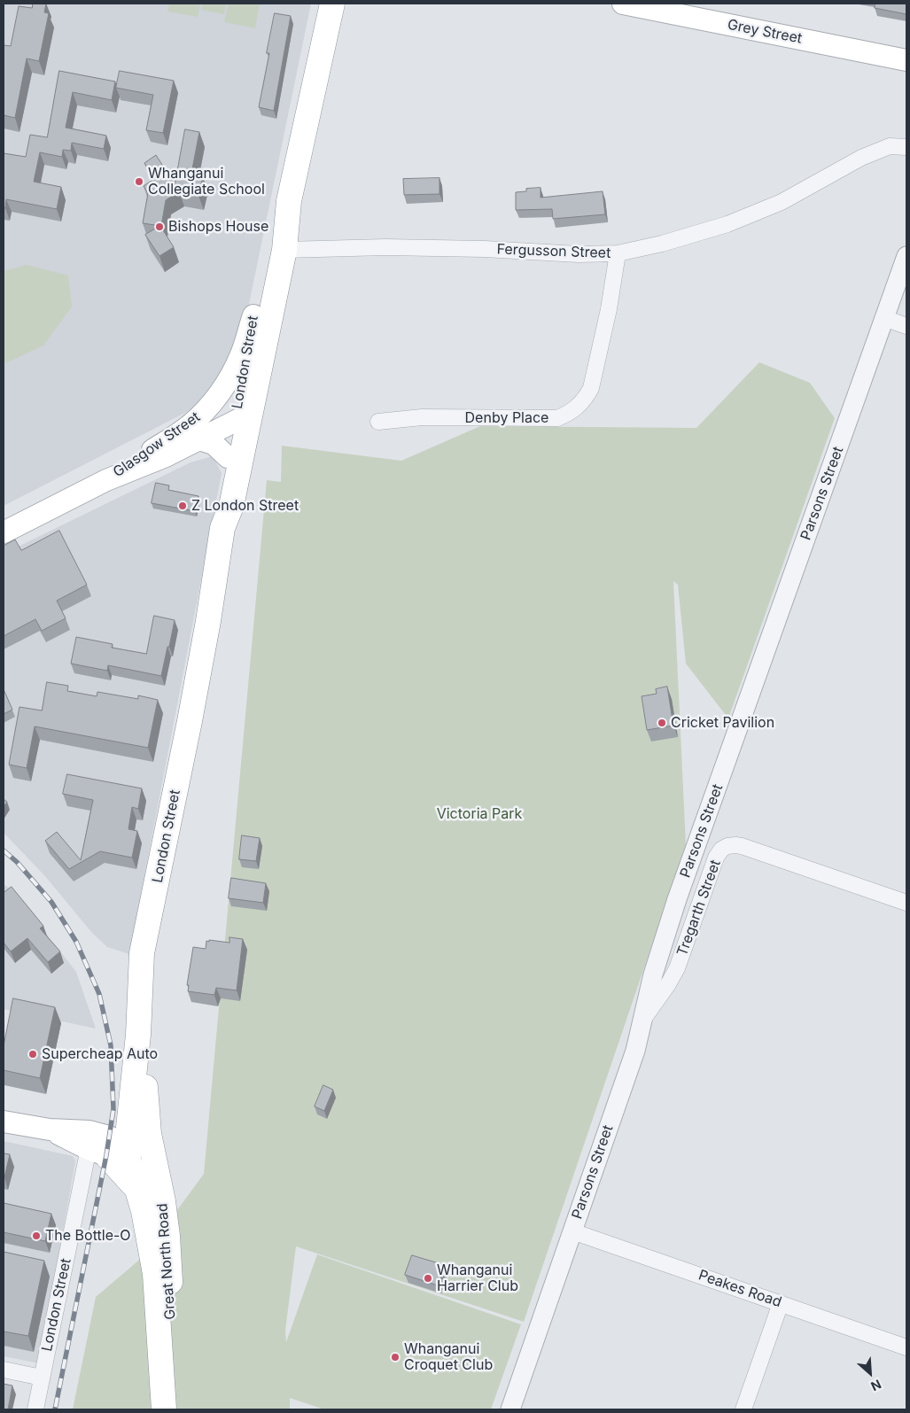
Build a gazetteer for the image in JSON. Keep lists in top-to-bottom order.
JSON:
{
  "streets": {
    "highway": ["London Street", "Great North Road"],
    "main road": ["Grey Street", "Glasgow Street"],
    "street": [
      "Fergusson Street",
      "Denby Place",
      "Parsons Street",
      "Tregarth Street",
      "Peakes Road"
    ]
  },
  "crossings": [
    ["Fergusson Street", "London Street"],
    ["Fergusson Street", "Denby Place"],
    ["London Street", "Glasgow Street"],
    ["London Street", "Great North Road"],
    ["Parsons Street", "Tregarth Street"],
    ["Parsons Street", "Peakes Road"]
  ],
  "parks": ["Victoria Park"],
  "places": [
    "Whanganui Collegiate School",
    "Bishops House",
    "Z London Street",
    "Cricket Pavilion",
    "Supercheap Auto",
    "The Bottle-O",
    "Whanganui Harrier Club",
    "Whanganui Croquet Club"
  ],
  "north": "bottom right"
}
